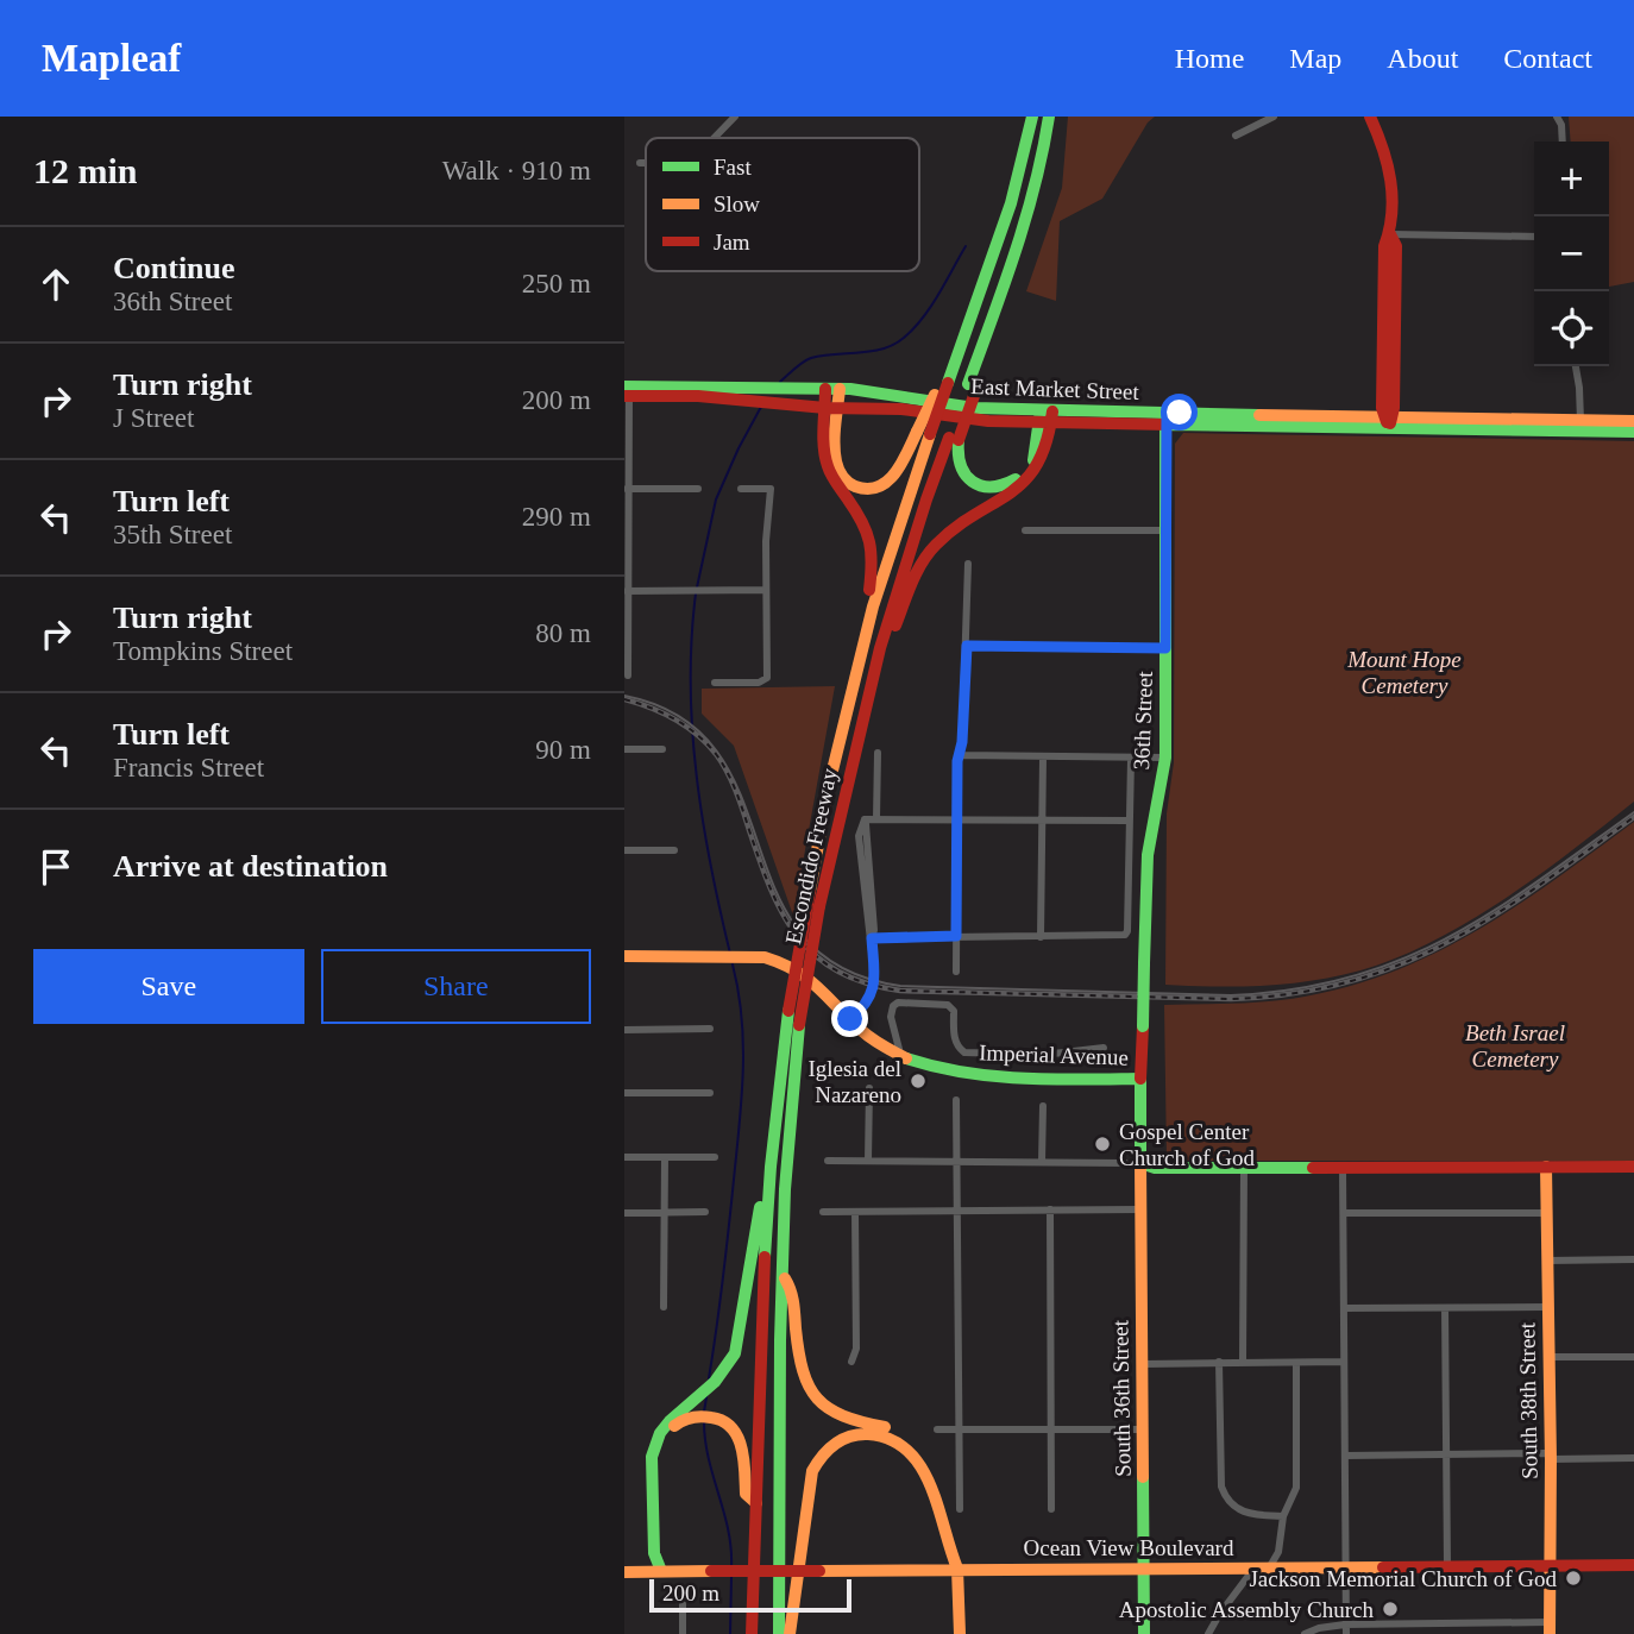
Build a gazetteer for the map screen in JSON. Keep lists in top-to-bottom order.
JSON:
{
  "streets": {
    "main road": [
      "East Market Street",
      "36th Street",
      "Escondido Freeway",
      "Imperial Avenue",
      "South 36th Street",
      "South 38th Street",
      "Ocean View Boulevard"
    ]
  },
  "crossings": [
    ["East Market Street", "36th Street"],
    ["36th Street", "Imperial Avenue"],
    ["Imperial Avenue", "South 36th Street"],
    ["South 36th Street", "Ocean View Boulevard"],
    ["South 38th Street", "Ocean View Boulevard"]
  ],
  "parks": ["Mount Hope Cemetery", "Beth Israel Cemetery"],
  "places": [
    "Iglesia del Nazareno",
    "Gospel Center Church of God",
    "Jackson Memorial Church of God",
    "Apostolic Assembly Church"
  ],
  "legend": ["Fast", "Slow", "Jam"],
  "scale_bar": "200 m",
  "page": {
    "header": "Mapleaf",
    "nav": [
      "Home",
      "Map",
      "About",
      "Contact"
    ],
    "heading": ["12 min", "Walk · 910 m"],
    "map_buttons": ["+", "−"],
    "list": [
      ["Continue", "36th Street", "250 m"],
      ["Turn right", "J Street", "200 m"],
      ["Turn left", "35th Street", "290 m"],
      ["Turn right", "Tompkins Street", "80 m"],
      ["Turn left", "Francis Street", "90 m"],
      "Arrive at destination"
    ],
    "buttons": ["Save", "Share"],
    "scale": "200 m"
  }
}
